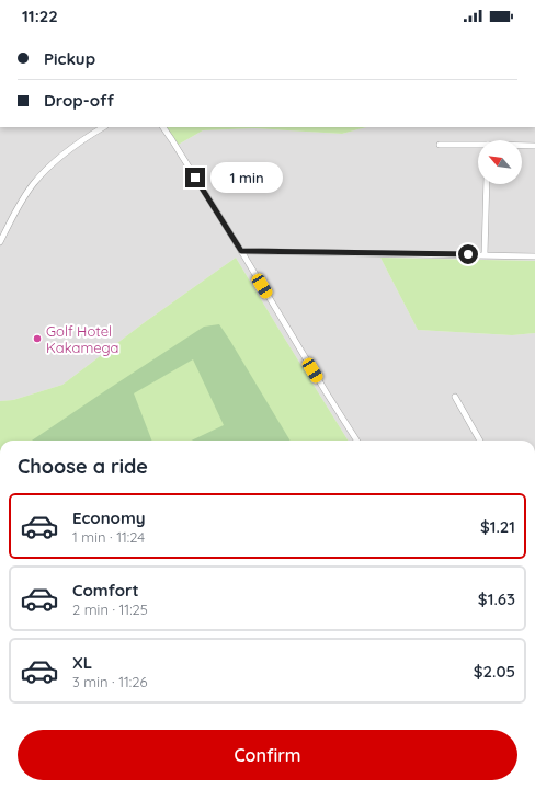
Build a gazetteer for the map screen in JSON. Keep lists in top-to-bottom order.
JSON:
{
  "places": ["Golf Hotel Kakamega"],
  "north": "top left",
  "page": {
    "status": "11:22",
    "banner": ["Pickup", "Drop-off"],
    "bubble": "1 min",
    "heading": "Choose a ride",
    "list": [
      {
        "name": "Economy",
        "note": "1 min · 11:24",
        "value": "$1.21"
      },
      {
        "name": "Comfort",
        "note": "2 min · 11:25",
        "value": "$1.63"
      },
      {
        "name": "XL",
        "note": "3 min · 11:26",
        "value": "$2.05"
      }
    ],
    "buttons": "Confirm"
  }
}
